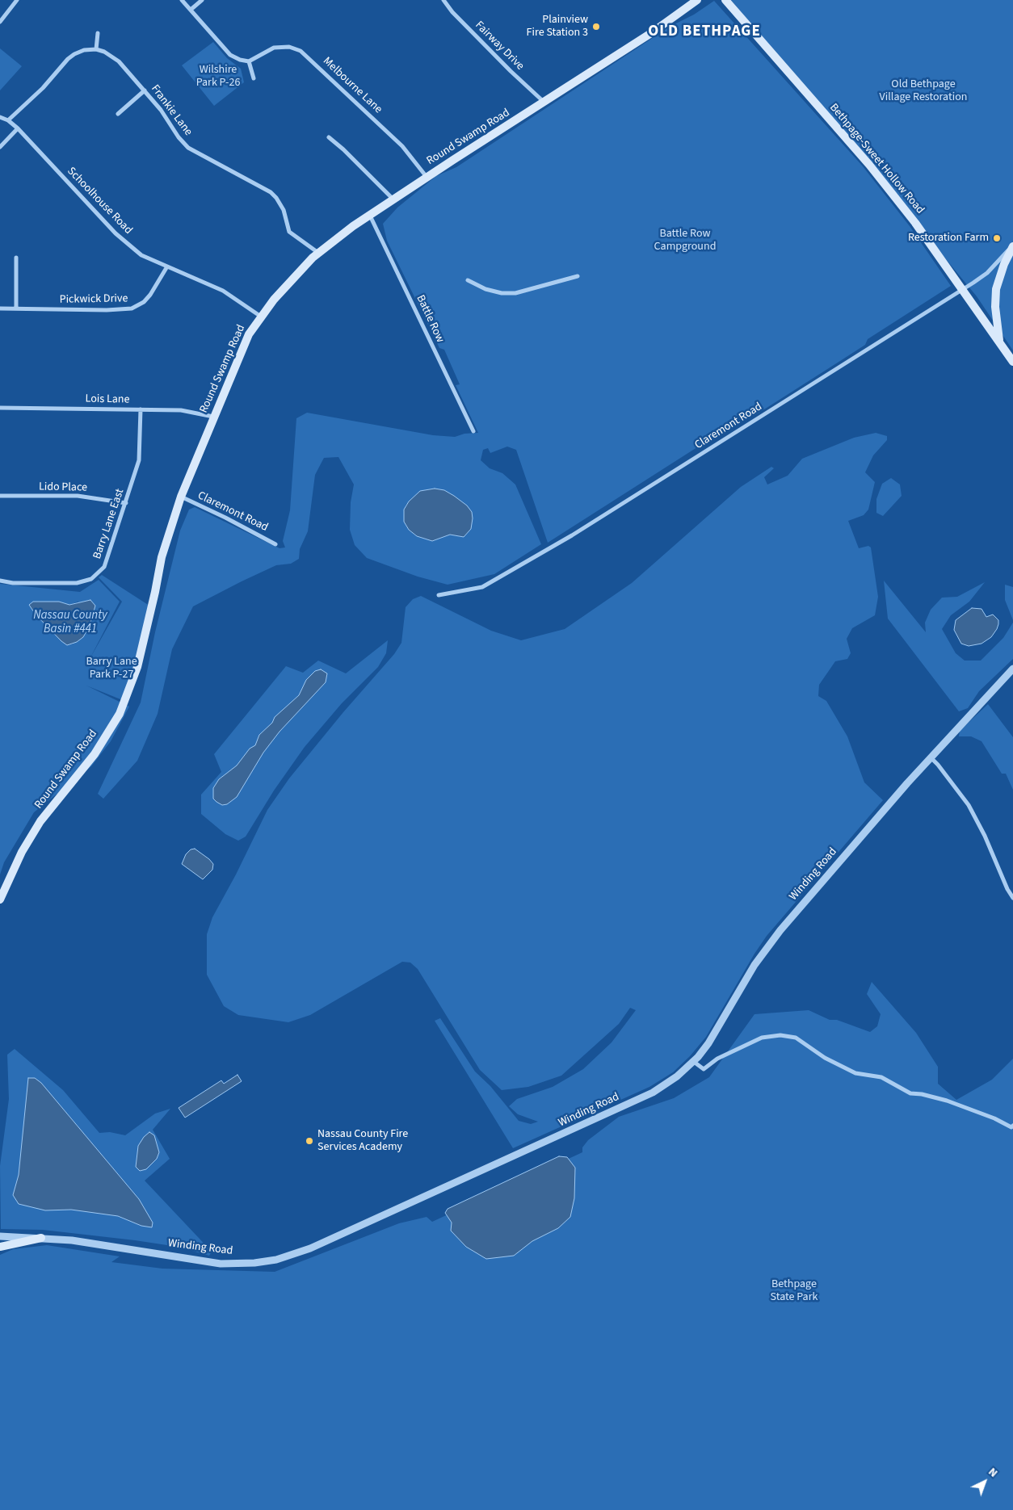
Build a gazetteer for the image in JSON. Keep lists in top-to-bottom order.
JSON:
{
  "streets": {
    "main road": ["Round Swamp Road", "Bethpage-Sweet Hollow Road"],
    "street": [
      "Fairway Drive",
      "Melbourne Lane",
      "Frankie Lane",
      "Schoolhouse Road",
      "Pickwick Drive",
      "Battle Row",
      "Lois Lane",
      "Claremont Road",
      "Lido Place",
      "Barry Lane East",
      "Winding Road"
    ]
  },
  "crossings": [
    ["Fairway Drive", "Round Swamp Road"],
    ["Melbourne Lane", "Round Swamp Road"],
    ["Frankie Lane", "Round Swamp Road"],
    ["Round Swamp Road", "Schoolhouse Road"],
    ["Round Swamp Road", "Battle Row"],
    ["Round Swamp Road", "Lois Lane"],
    ["Round Swamp Road", "Claremont Road"],
    ["Bethpage-Sweet Hollow Road", "Claremont Road"],
    ["Schoolhouse Road", "Pickwick Drive"],
    ["Lois Lane", "Barry Lane East"],
    ["Lido Place", "Barry Lane East"]
  ],
  "districts": ["OLD BETHPAGE"],
  "water": ["Nassau County Basin #441"],
  "parks": [
    "Wilshire Park P-26",
    "Old Bethpage Village Restoration",
    "Battle Row Campground",
    "Barry Lane Park P-27",
    "Bethpage State Park"
  ],
  "places": ["Plainview Fire Station 3", "Restoration Farm", "Nassau County Fire Services Academy"],
  "north": "top right"
}
